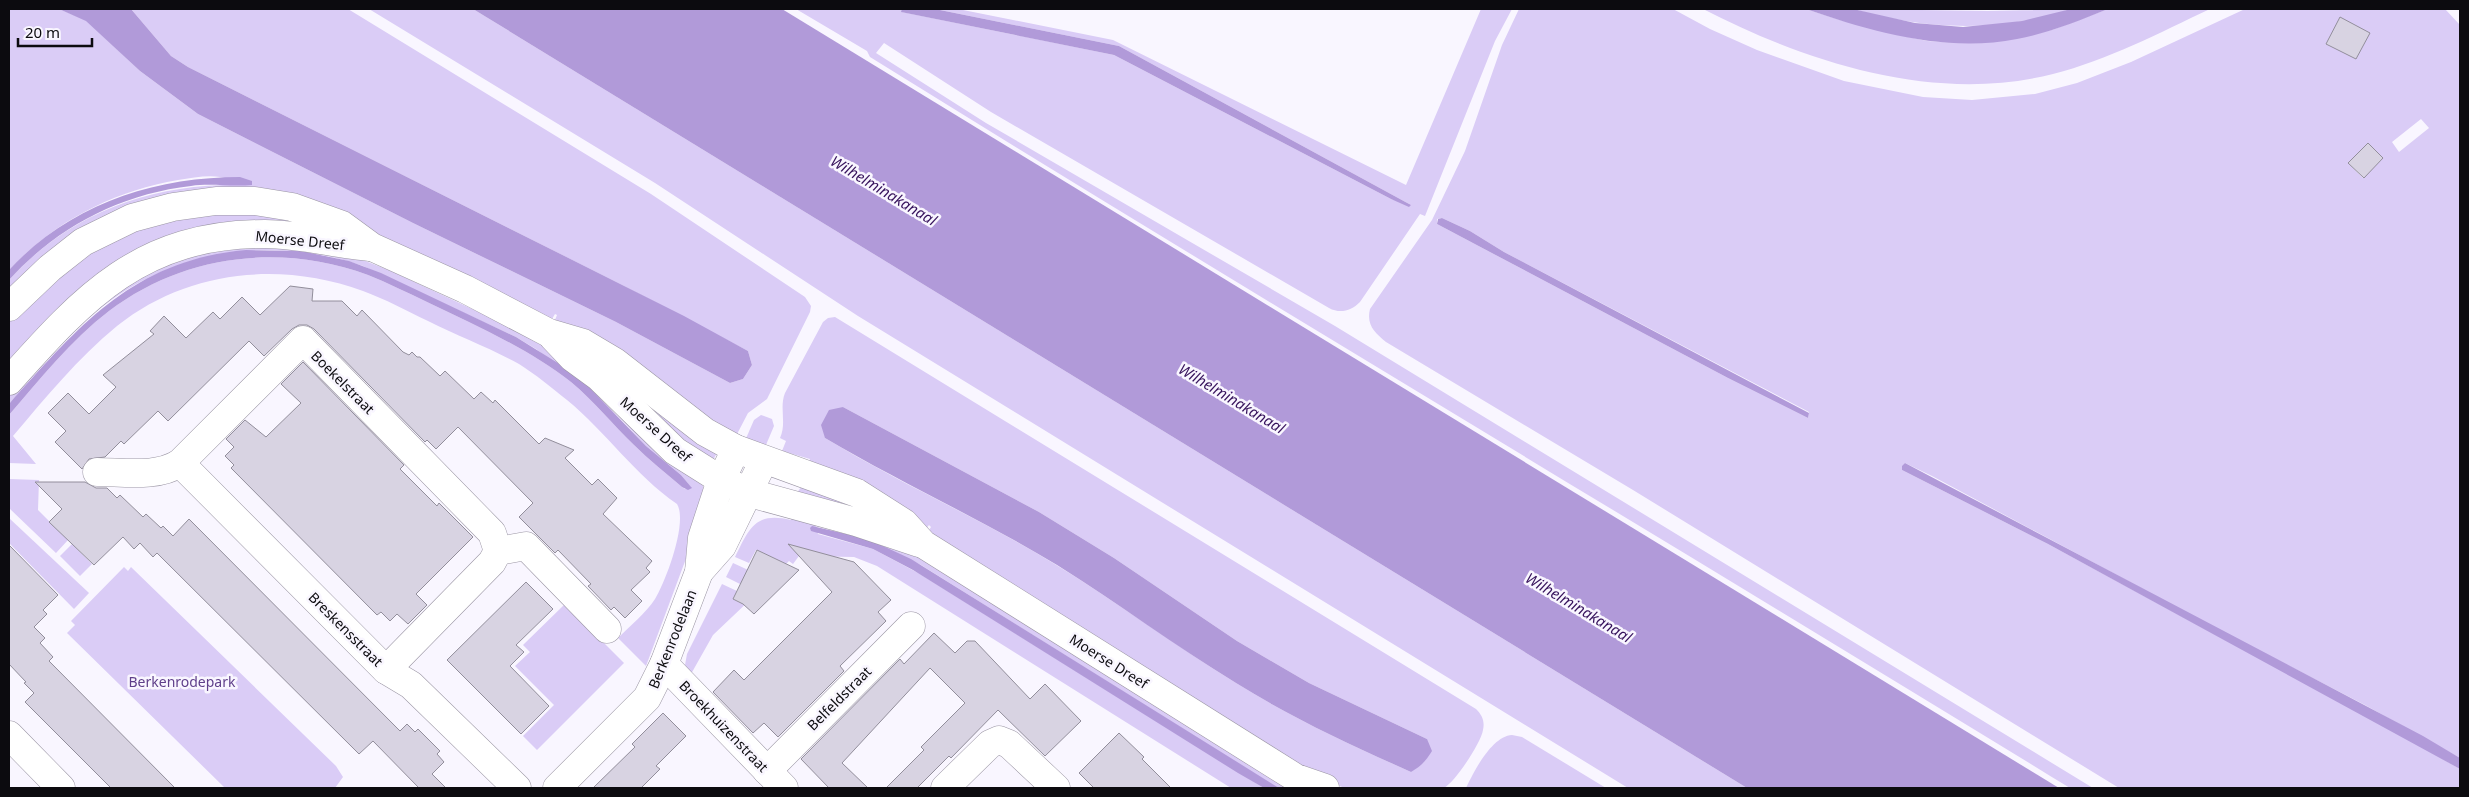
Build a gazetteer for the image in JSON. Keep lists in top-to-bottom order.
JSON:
{
  "streets": {
    "street": [
      "Moerse Dreef",
      "Boekelstraat",
      "Breskensstraat",
      "Berkenrodelaan",
      "Belfeldstraat",
      "Broekhuizenstraat"
    ]
  },
  "crossings": [
    ["Moerse Dreef", "Berkenrodelaan"],
    ["Boekelstraat", "Breskensstraat"],
    ["Berkenrodelaan", "Broekhuizenstraat"],
    ["Belfeldstraat", "Broekhuizenstraat"]
  ],
  "water": ["Wilhelminakanaal"],
  "parks": ["Berkenrodepark"],
  "scale_bar": "20 m"
}
